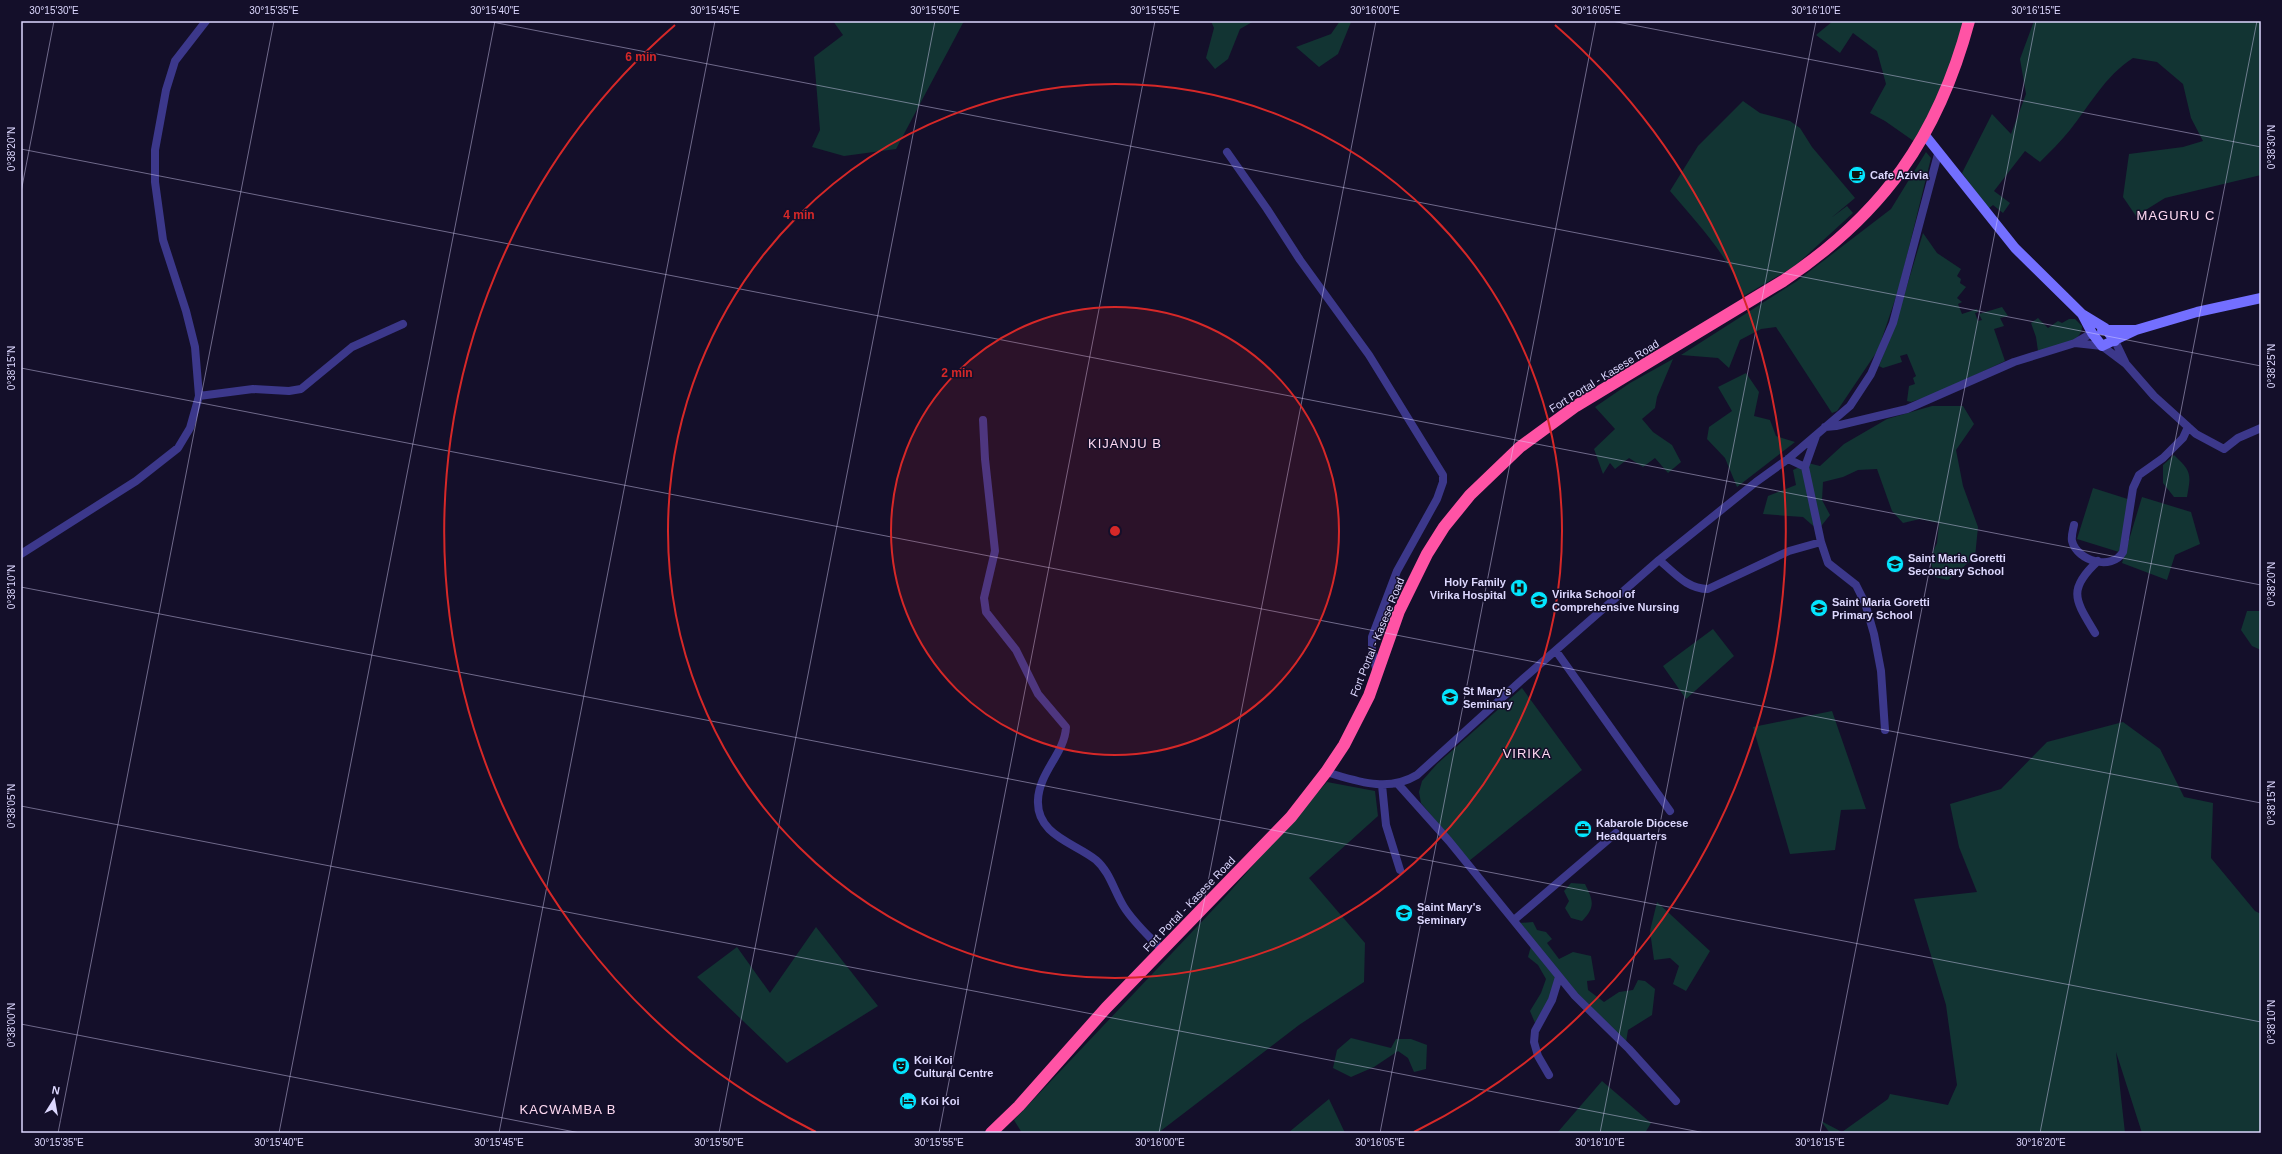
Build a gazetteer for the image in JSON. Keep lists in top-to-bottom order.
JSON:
{
  "streets": {
    "highway": ["Fort Portal - Kasese Road"]
  },
  "districts": [
    "MAGURU C",
    "KIJANJU B",
    "VIRIKA",
    "KACWAMBA B"
  ],
  "places": {
    "cafe": ["Cafe Azivia"],
    "school or university": [
      "Saint Maria Goretti Secondary School",
      "Virika School of Comprehensive Nursing",
      "Saint Maria Goretti Primary School",
      "St Mary's Seminary",
      "Saint Mary's Seminary"
    ],
    "hospital": ["Holy Family Virika Hospital"],
    "office": ["Kabarole Diocese Headquarters"],
    "theatre": ["Koi Koi Cultural Centre"],
    "hotel": ["Koi Koi"]
  },
  "north": "top",
  "coordinates": [
    "30°15'30\"E",
    "30°15'35\"E",
    "30°15'40\"E",
    "30°15'45\"E",
    "30°15'50\"E",
    "30°15'55\"E",
    "30°16'00\"E",
    "30°16'05\"E",
    "30°16'10\"E",
    "30°16'15\"E",
    "0°38'30\"N",
    "0°38'20\"N",
    "0°38'25\"N",
    "0°38'15\"N",
    "0°38'10\"N",
    "0°38'05\"N",
    "0°38'00\"N",
    "30°16'20\"E"
  ],
  "rings": ["6 min", "4 min", "2 min"]
}
